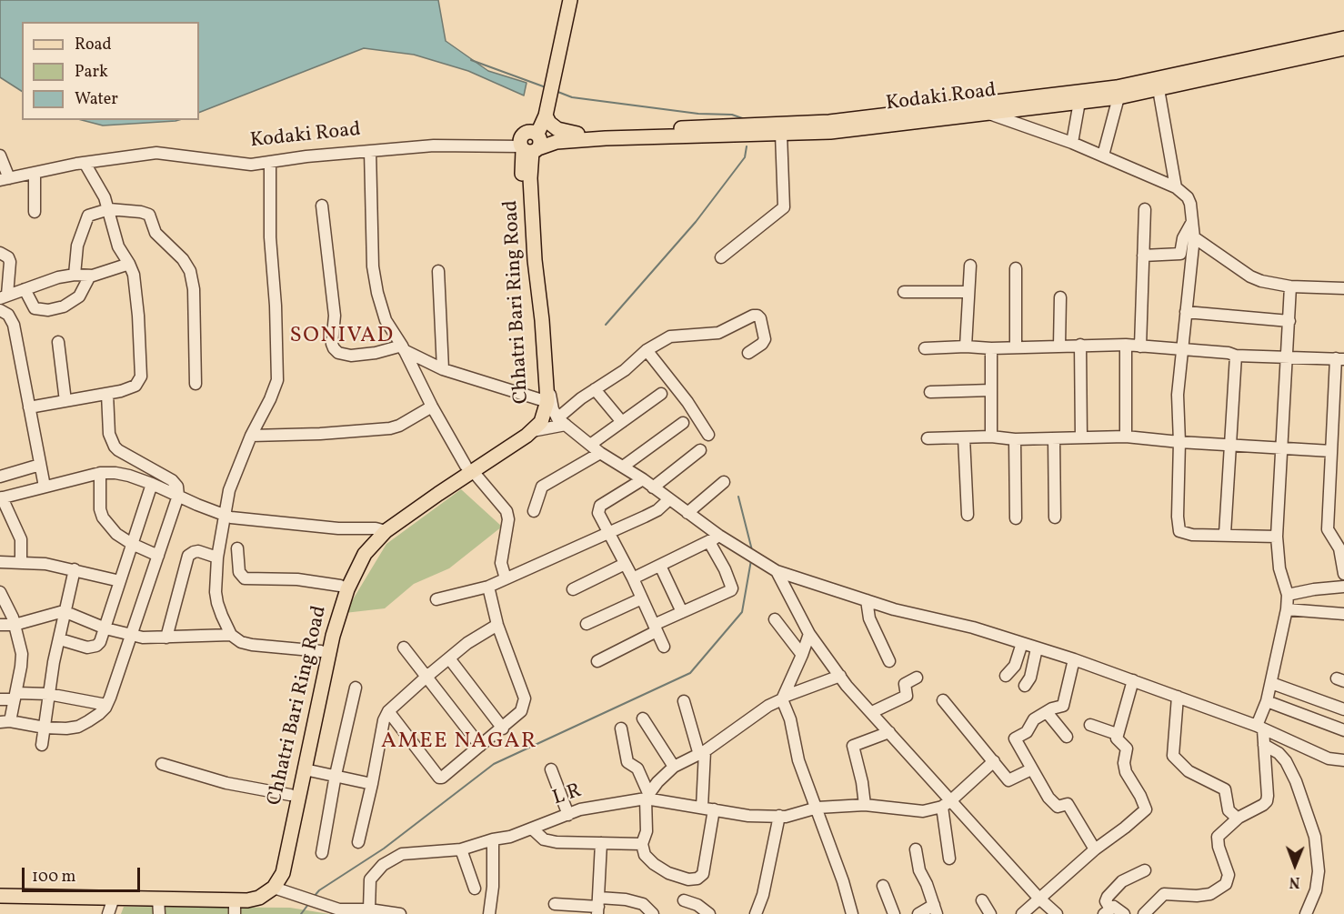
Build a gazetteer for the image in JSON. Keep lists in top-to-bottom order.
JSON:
{
  "streets": {
    "main road": ["Kodaki Road", "Chhatri Bari Ring Road"],
    "street": ["L R"]
  },
  "crossings": [
    ["Kodaki Road", "Chhatri Bari Ring Road"]
  ],
  "districts": ["SONIVAD", "AMEE NAGAR"],
  "legend": ["Road", "Park", "Water"],
  "scale_bar": "100 m",
  "north": "bottom"
}
